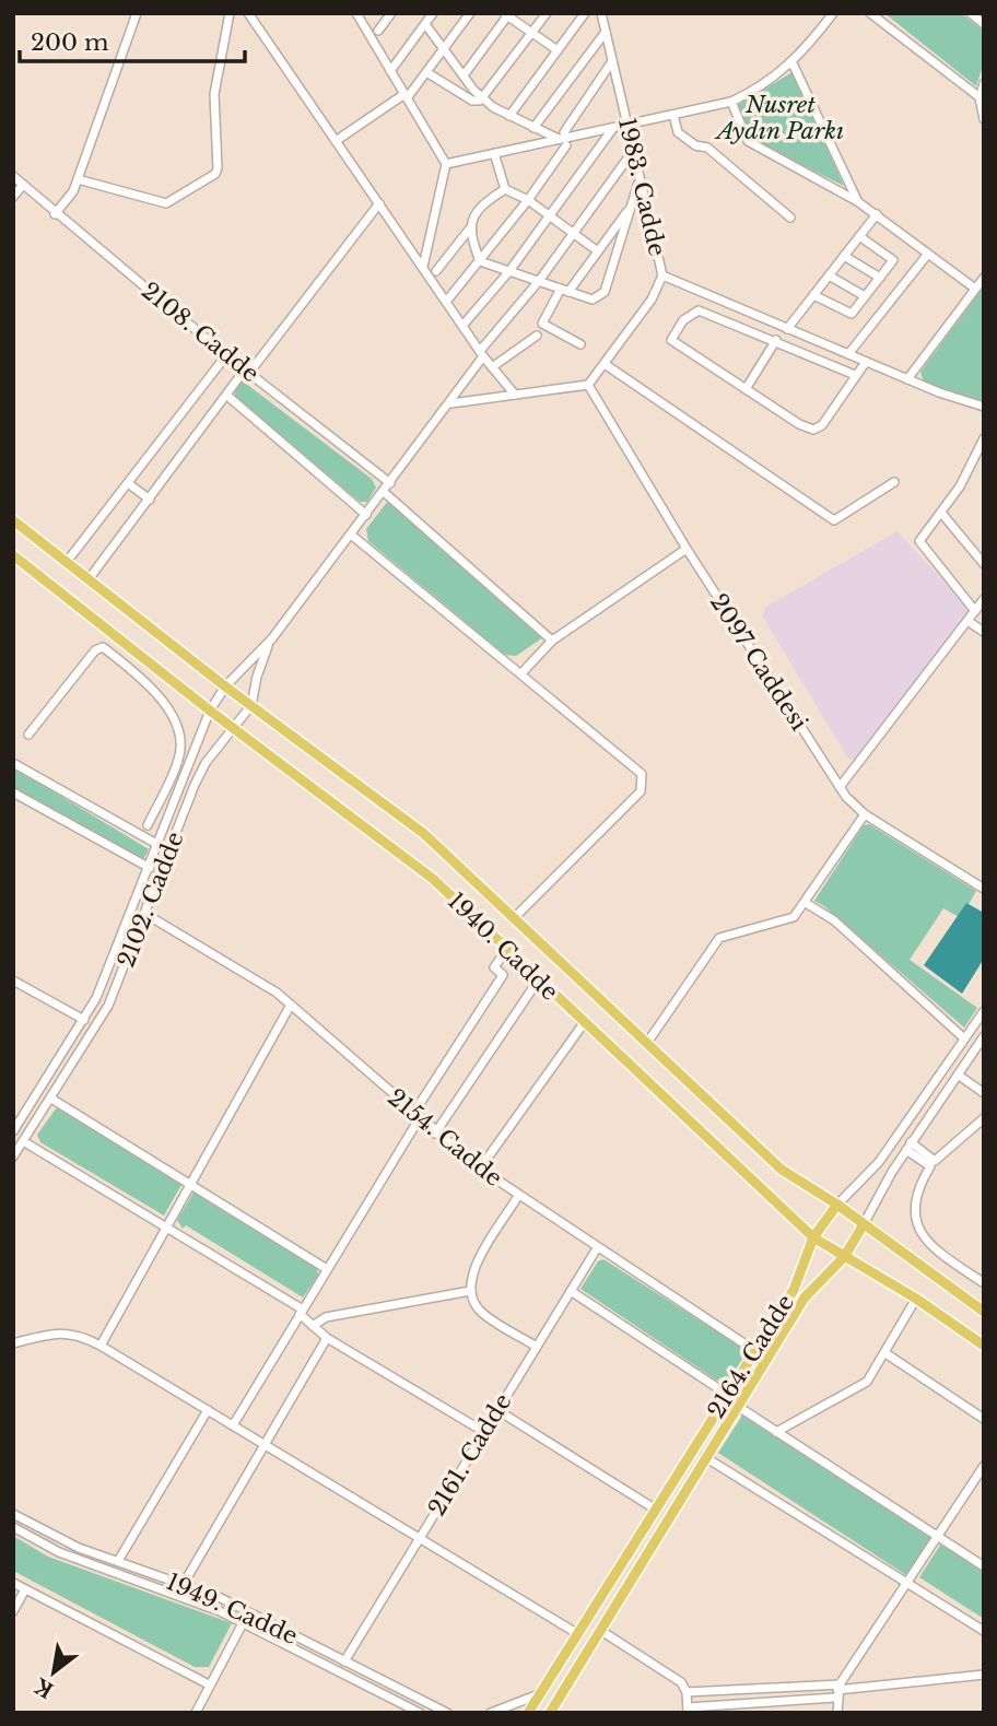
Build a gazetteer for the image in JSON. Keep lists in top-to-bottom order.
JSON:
{
  "streets": {
    "main road": ["1940. Cadde", "2164. Cadde"],
    "street": [
      "1983. Cadde",
      "2108. Cadde",
      "2097 Caddesi",
      "2102. Cadde",
      "2154. Cadde",
      "2161. Cadde",
      "1949. Cadde"
    ]
  },
  "crossings": [
    ["1983. Cadde", "2097 Caddesi"],
    ["1983. Cadde", "2102. Cadde"],
    ["2108. Cadde", "2102. Cadde"],
    ["2102. Cadde", "1940. Cadde"],
    ["2102. Cadde", "2154. Cadde"],
    ["1940. Cadde", "2164. Cadde"],
    ["2154. Cadde", "2164. Cadde"],
    ["2154. Cadde", "2161. Cadde"],
    ["2161. Cadde", "1949. Cadde"]
  ],
  "parks": ["Nusret Aydın Parkı"],
  "scale_bar": "200 m",
  "north": "bottom left"
}
